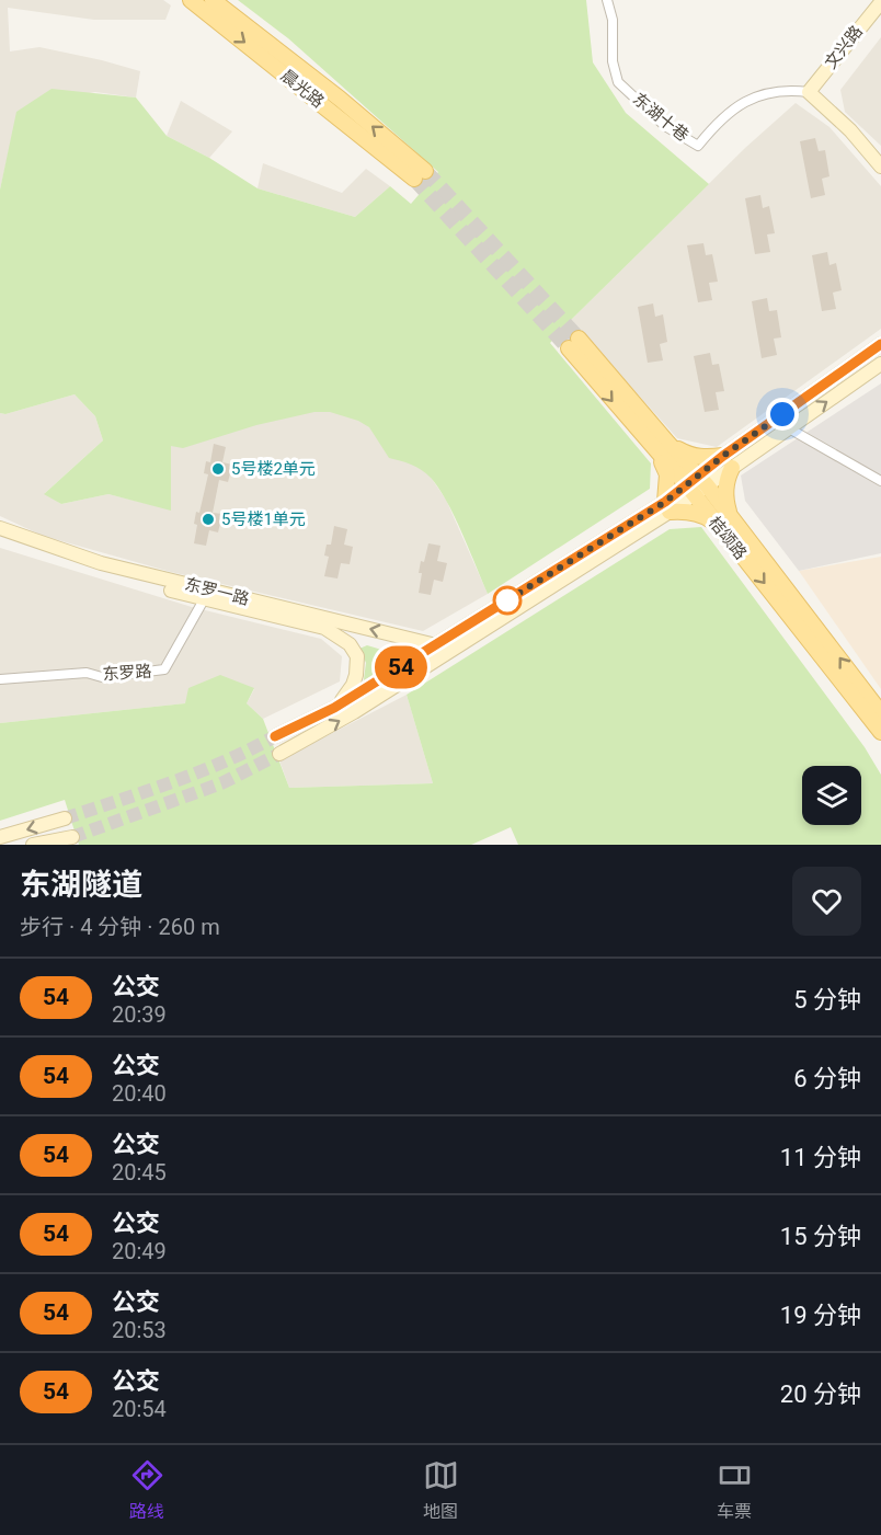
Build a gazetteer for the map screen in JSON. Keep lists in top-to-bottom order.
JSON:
{
  "streets": {
    "main road": [
      "文兴路",
      "晨光路",
      "桔颂路",
      "东罗一路"
    ],
    "street": ["东湖十巷", "东罗路"]
  },
  "crossings": [
    ["文兴路", "东湖十巷"],
    ["东罗一路", "东罗路"]
  ],
  "places": ["5号楼2单元", "5号楼1单元"],
  "lines": ["bus line 54"],
  "page": {
    "on_map": "54",
    "heading": ["东湖隧道", "步行 · 4 分钟 · 260 m"],
    "list": [
      {
        "mark": "54",
        "name": "公交",
        "note": "20:39",
        "value": "5 分钟"
      },
      {
        "mark": "54",
        "name": "公交",
        "note": "20:40",
        "value": "6 分钟"
      },
      {
        "mark": "54",
        "name": "公交",
        "note": "20:45",
        "value": "11 分钟"
      },
      {
        "mark": "54",
        "name": "公交",
        "note": "20:49",
        "value": "15 分钟"
      },
      {
        "mark": "54",
        "name": "公交",
        "note": "20:53",
        "value": "19 分钟"
      },
      {
        "mark": "54",
        "name": "公交",
        "note": "20:54",
        "value": "20 分钟"
      }
    ],
    "tabs": ["路线", "地图", "车票"]
  }
}
